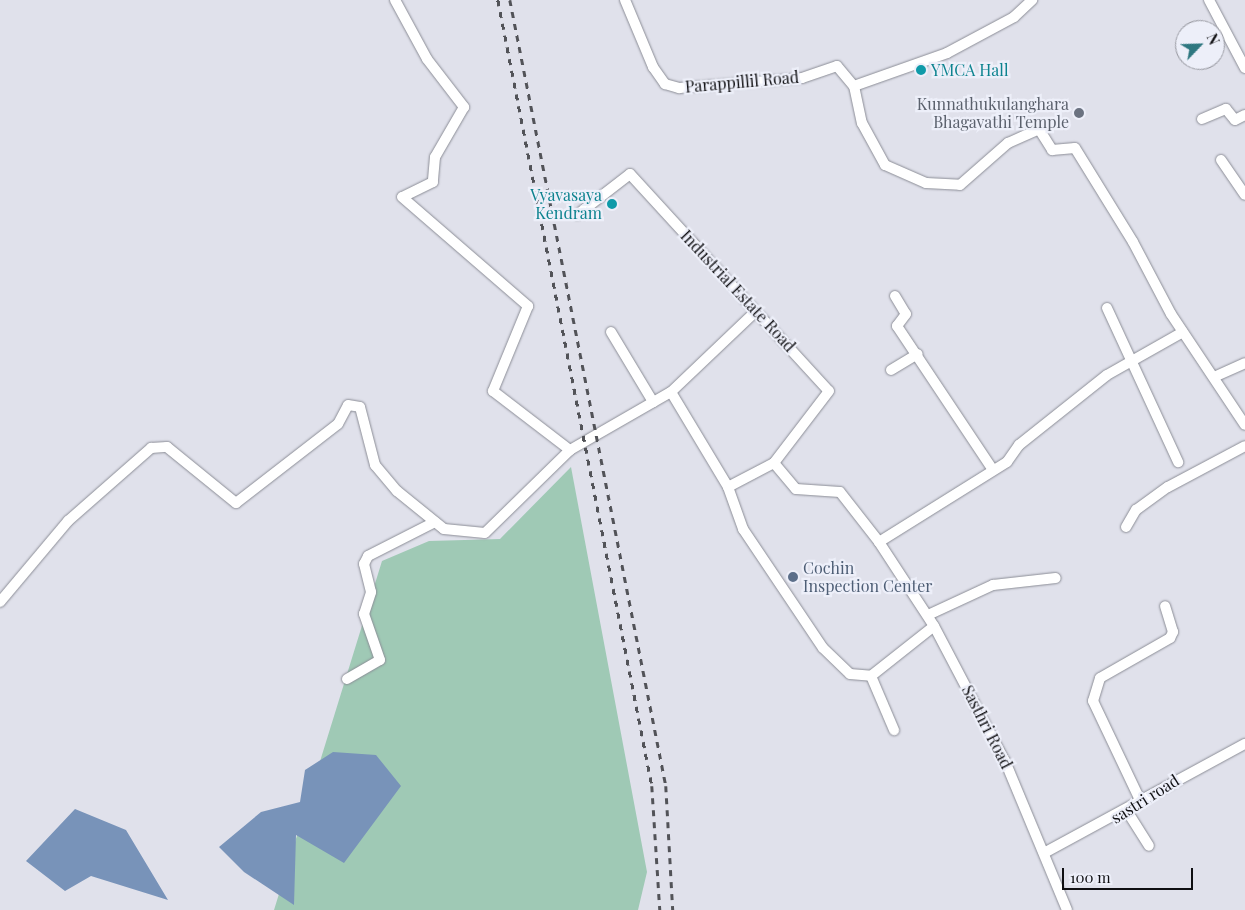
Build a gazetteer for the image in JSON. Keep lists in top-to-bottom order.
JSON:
{
  "streets": {
    "street": [
      "Parappillil Road",
      "Industrial Estate Road",
      "Sasthri Road",
      "sastri road"
    ]
  },
  "crossings": [
    ["Industrial Estate Road", "Sasthri Road"],
    ["Sasthri Road", "sastri road"]
  ],
  "places": [
    "YMCA Hall",
    "Kunnathukulanghara Bhagavathi Temple",
    "Vyavasaya Kendram",
    "Cochin Inspection Center"
  ],
  "scale_bar": "100 m",
  "north": "top right"
}
